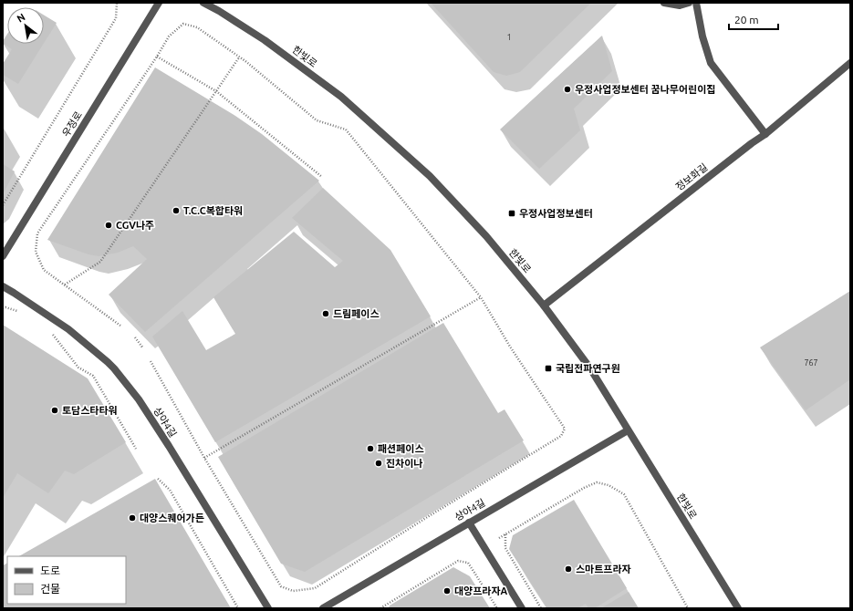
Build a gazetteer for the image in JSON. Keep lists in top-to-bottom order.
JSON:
{
  "streets": {
    "street": [
      "한빛로",
      "우정로",
      "정보화길",
      "상야4길"
    ]
  },
  "crossings": [
    ["한빛로", "정보화길"],
    ["한빛로", "상야4길"]
  ],
  "places": {
    "other": [
      "우정사업정보센터 꿈나무어린이집",
      "T.C.C복합타워",
      "CGV나주",
      "드림페이스",
      "토담스타타워",
      "패션페이스",
      "진차이나",
      "대양스퀘어가든",
      "스마트프라자",
      "대양프라자A"
    ],
    "transit": ["우정사업정보센터", "국립전파연구원"]
  },
  "house_numbers": ["1", "767"],
  "legend": ["도로", "건물"],
  "scale_bar": "20 m",
  "north": "top left"
}
